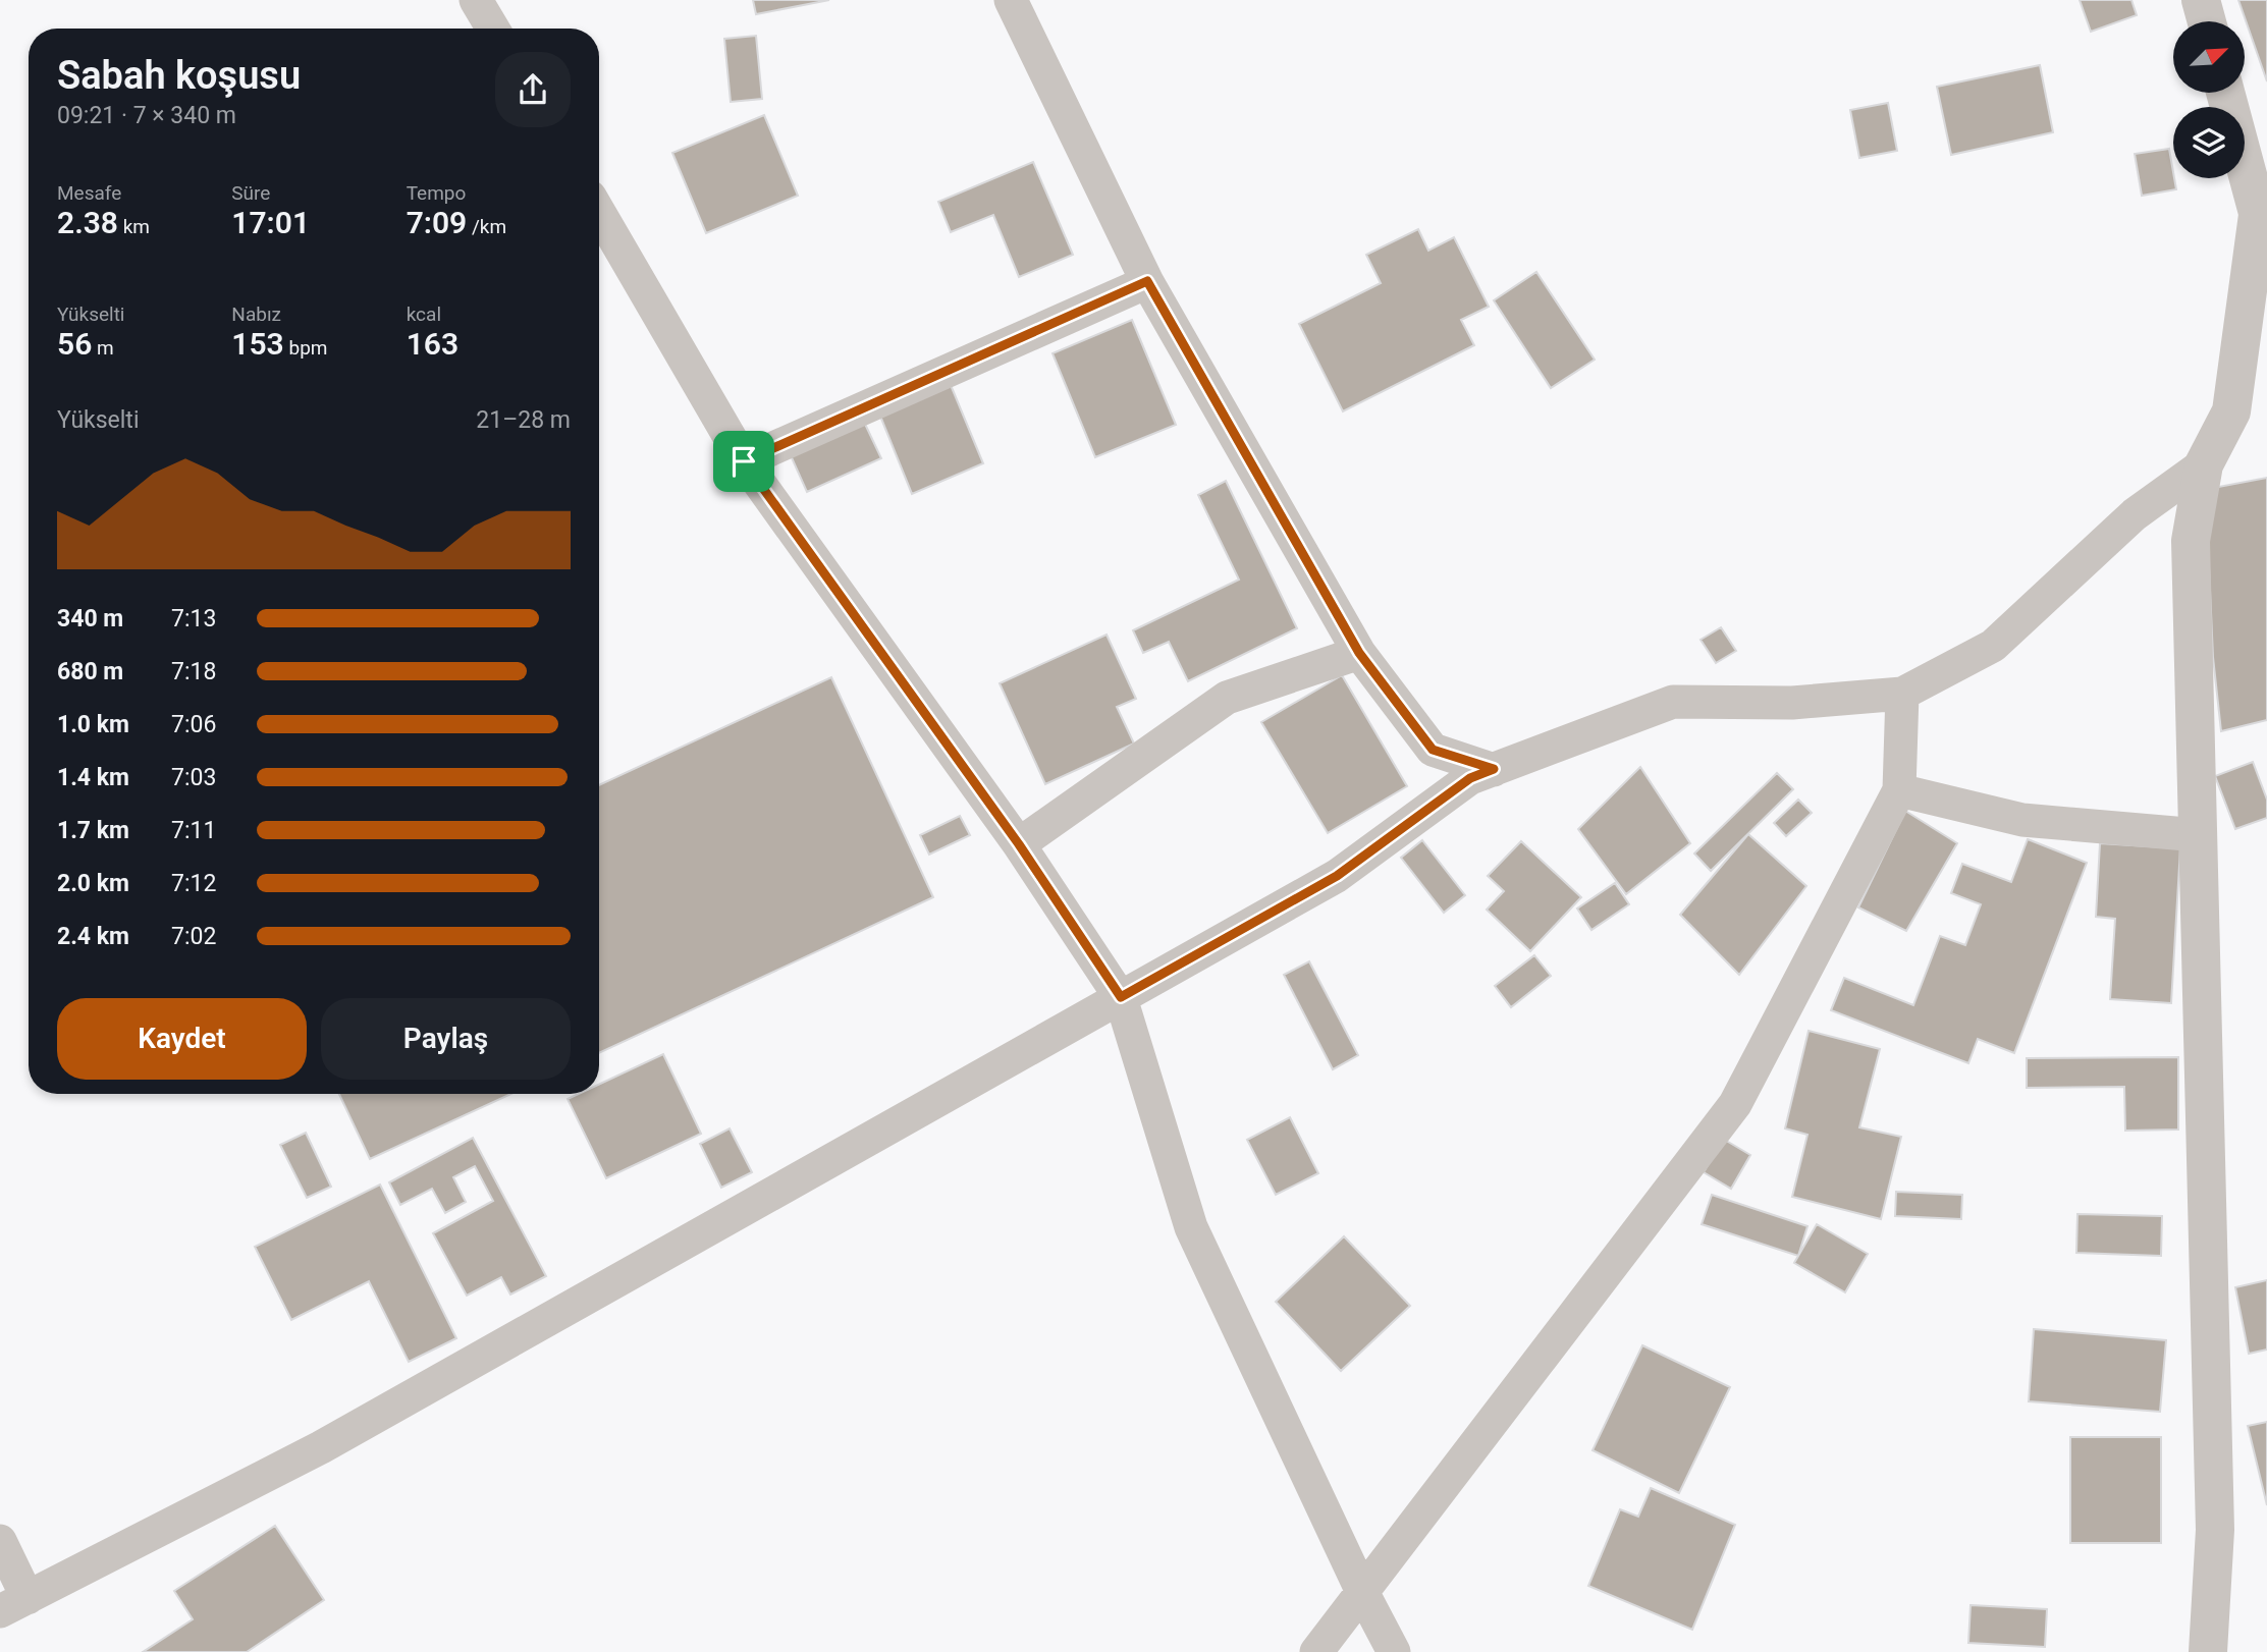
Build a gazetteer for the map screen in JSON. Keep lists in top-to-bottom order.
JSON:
{
  "north": "top right",
  "page": {
    "heading": ["Sabah koşusu", "09:21 · 7 × 340 m"],
    "stats": [
      ["Mesafe", "2.38 km"],
      ["Süre", "17:01"],
      ["Tempo", "7:09 /km"],
      ["Yükselti", "56 m"],
      ["Nabız", "153 bpm"],
      ["kcal", "163"]
    ],
    "chart": ["Yükselti", "21–28 m"],
    "list": [
      {
        "name": "340 m",
        "note": "7:13"
      },
      {
        "name": "680 m",
        "note": "7:18"
      },
      {
        "name": "1.0 km",
        "note": "7:06"
      },
      {
        "name": "1.4 km",
        "note": "7:03"
      },
      {
        "name": "1.7 km",
        "note": "7:11"
      },
      {
        "name": "2.0 km",
        "note": "7:12"
      },
      {
        "name": "2.4 km",
        "note": "7:02"
      }
    ],
    "buttons": ["Kaydet", "Paylaş"]
  }
}
